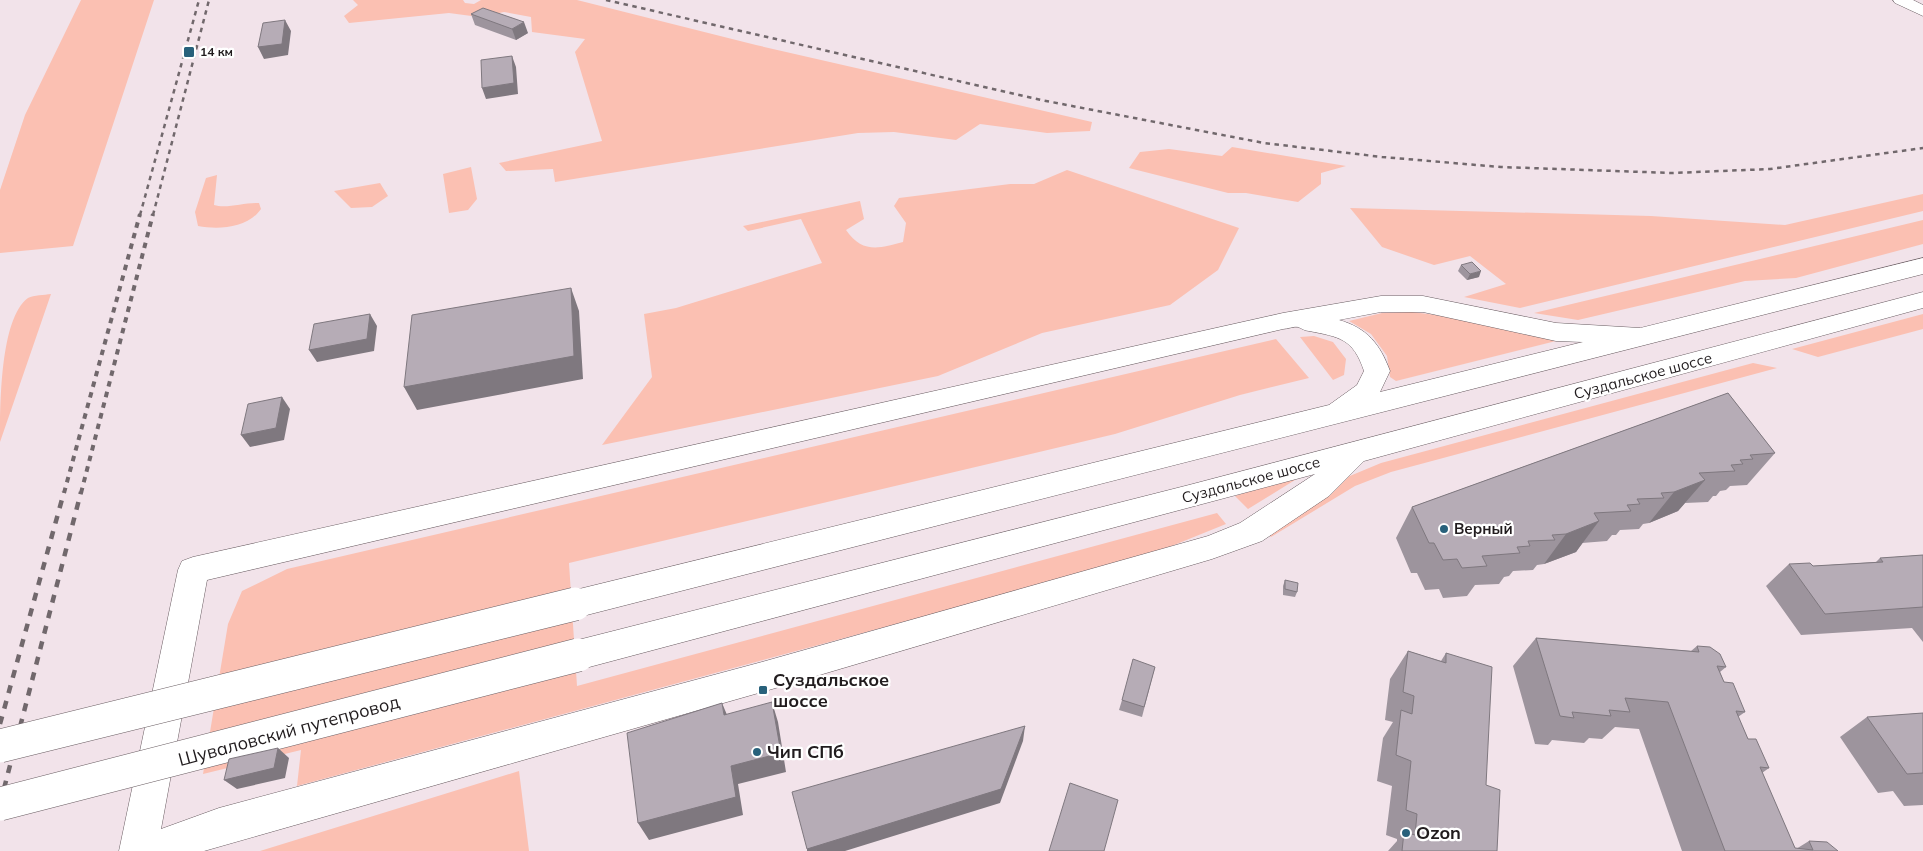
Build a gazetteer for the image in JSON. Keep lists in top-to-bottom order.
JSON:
{
  "streets": {
    "main road": ["Суздальское шоссе", "Шуваловский путепровод"]
  },
  "crossings": [
    ["Суздальское шоссе", "Шуваловский путепровод"]
  ],
  "places": {
    "transit": ["14 км", "Суздальское шоссе"],
    "other": ["Верный", "Чип СПб", "Ozon"]
  }
}
